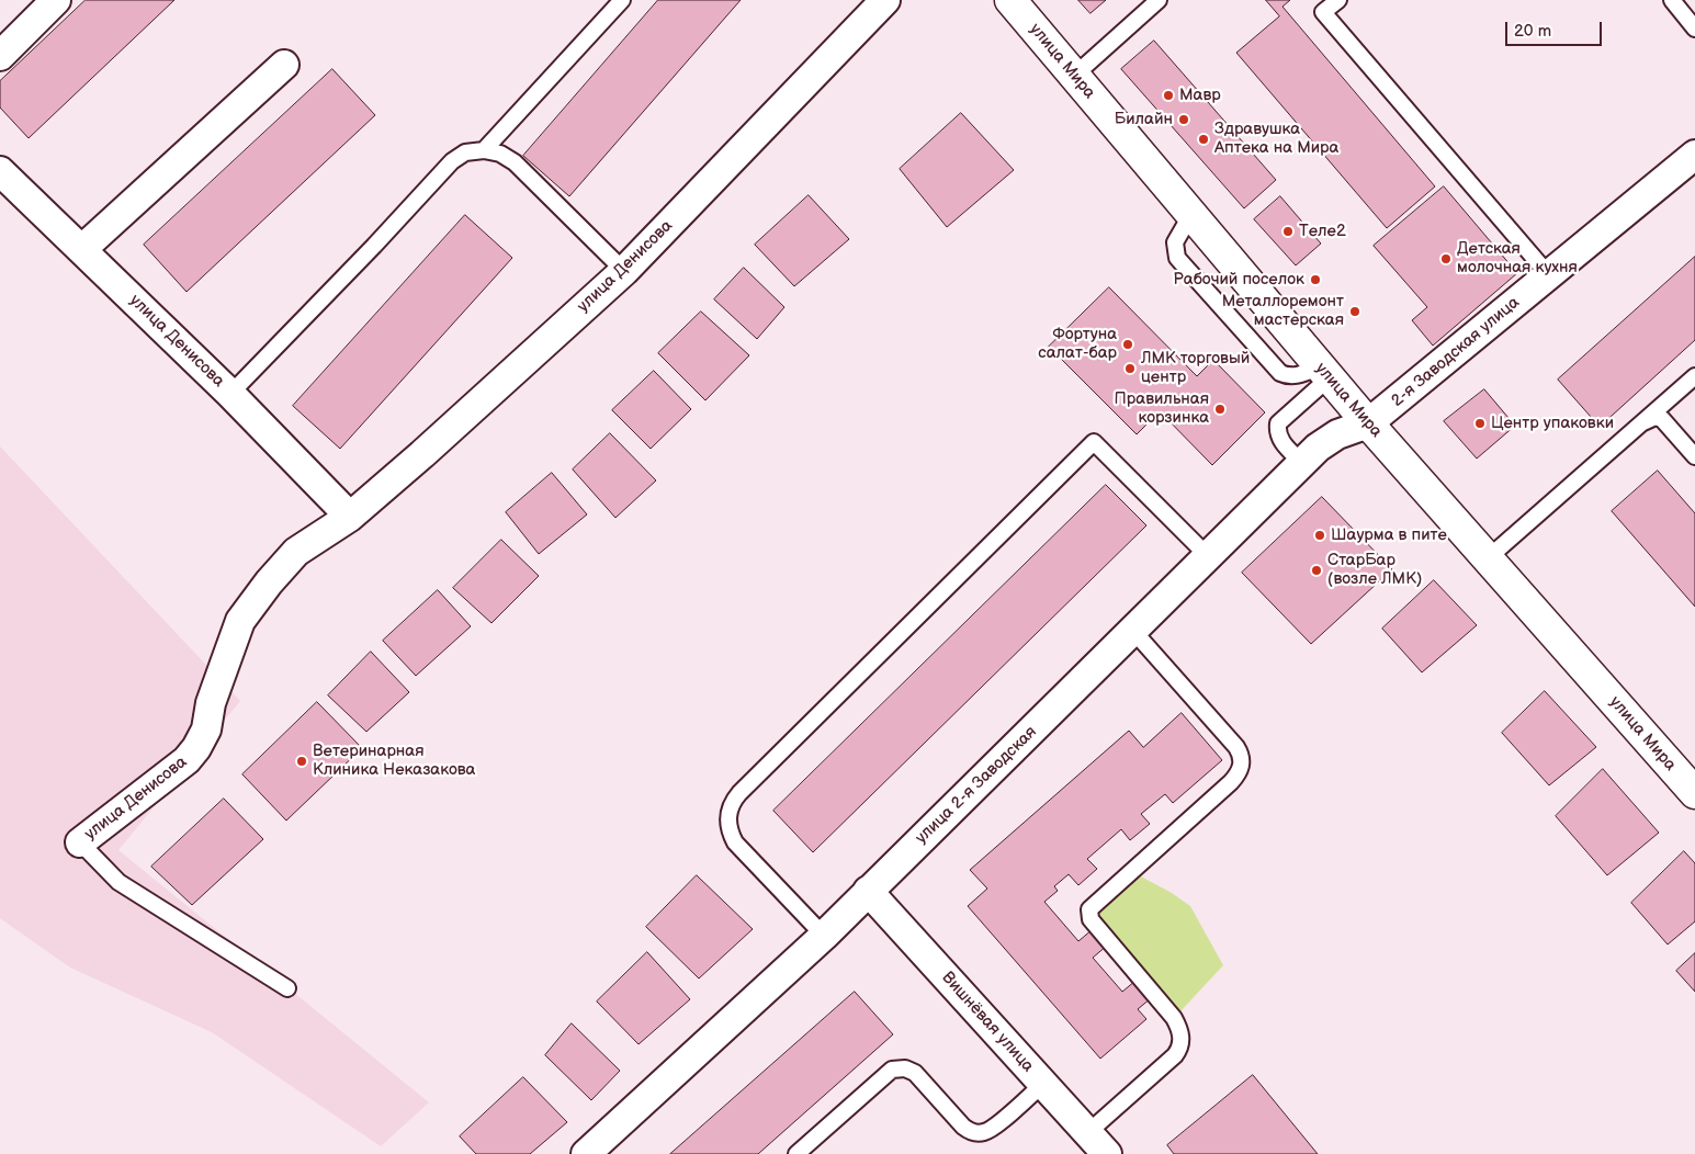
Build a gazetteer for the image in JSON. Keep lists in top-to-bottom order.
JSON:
{
  "streets": {
    "street": [
      "улица Мира",
      "улица Денисова",
      "2-я Заводская улица",
      "улица 2-я Заводская",
      "Вишнёвая улица"
    ]
  },
  "crossings": [
    ["улица Мира", "2-я Заводская улица"],
    ["улица Мира", "улица 2-я Заводская"],
    ["2-я Заводская улица", "улица 2-я Заводская"],
    ["улица 2-я Заводская", "Вишнёвая улица"]
  ],
  "places": [
    "Мавр",
    "Билайн",
    "Здравушка Аптека на Мира",
    "Теле2",
    "Детская молочная кухня",
    "Рабочий поселок",
    "Металлоремонт мастерская",
    "Фортуна салат-бар",
    "ЛМК торговый центр",
    "Правильная корзинка",
    "Центр упаковки",
    "Шаурма в пите",
    "СтарБар (возле ЛМК)",
    "Ветеринарная Клиника Неказакова"
  ],
  "scale_bar": "20 m"
}
